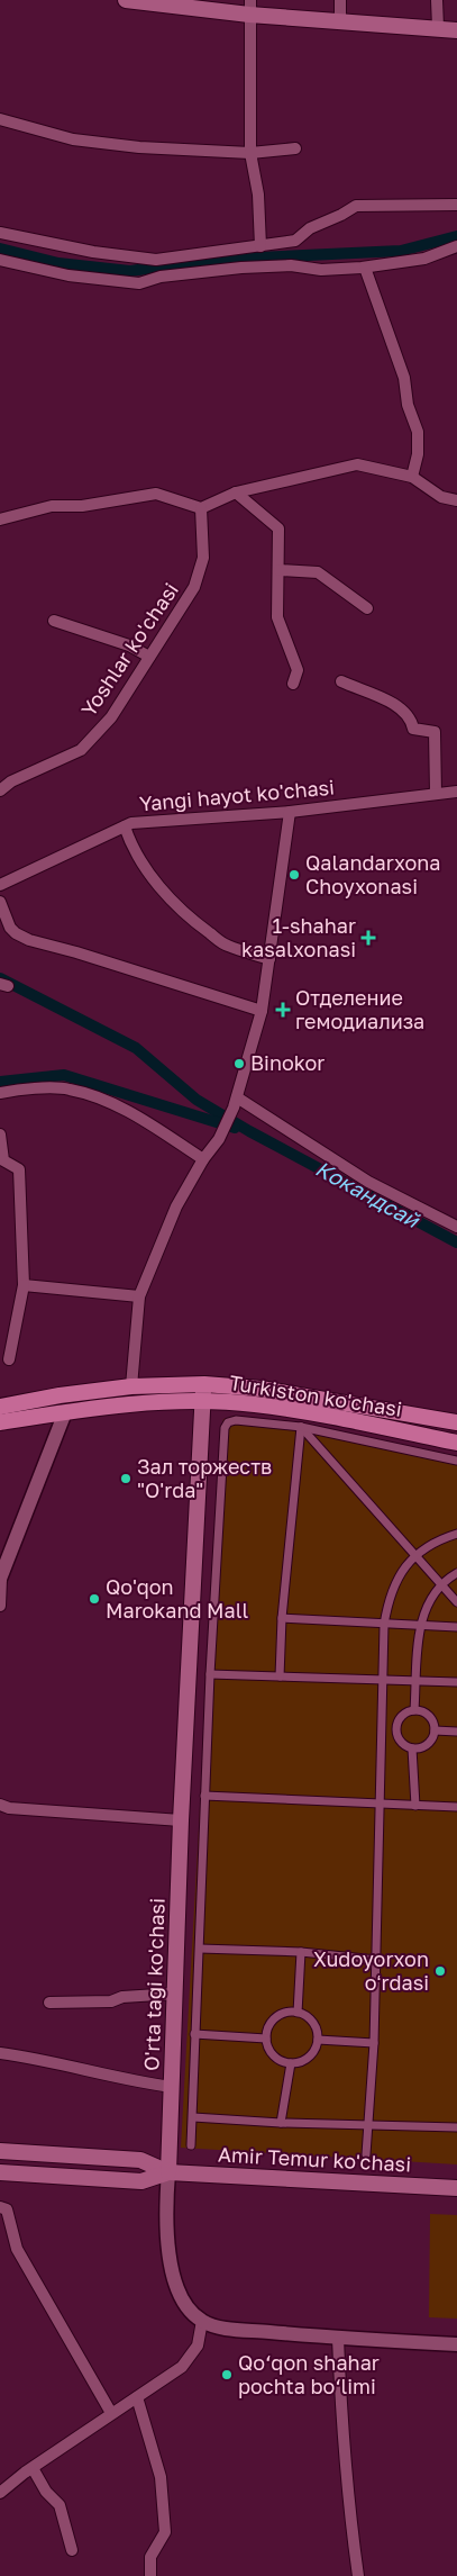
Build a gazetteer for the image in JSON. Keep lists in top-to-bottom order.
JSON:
{
  "streets": {
    "main road": ["Turkiston ko'chasi", "O'rta tagi ko'chasi", "Amir Temur ko'chasi"],
    "street": ["Yoshlar ko'chasi", "Yangi hayot ko'chasi"]
  },
  "crossings": [
    ["Turkiston ko'chasi", "O'rta tagi ko'chasi"],
    ["O'rta tagi ko'chasi", "Amir Temur ko'chasi"]
  ],
  "water": ["Кокандсай"],
  "places": {
    "other": [
      "Qalandarxona Choyxonasi",
      "Binokor",
      "Зал торжеств \"O'rda\"",
      "Qo'qon Marokand Mall",
      "Xudoyorxon oʻrdasi",
      "Qo‘qon shahar pochta bo‘limi"
    ],
    "health": ["1-shahar kasalxonasi", "Отделение гемодиализа"]
  }
}
